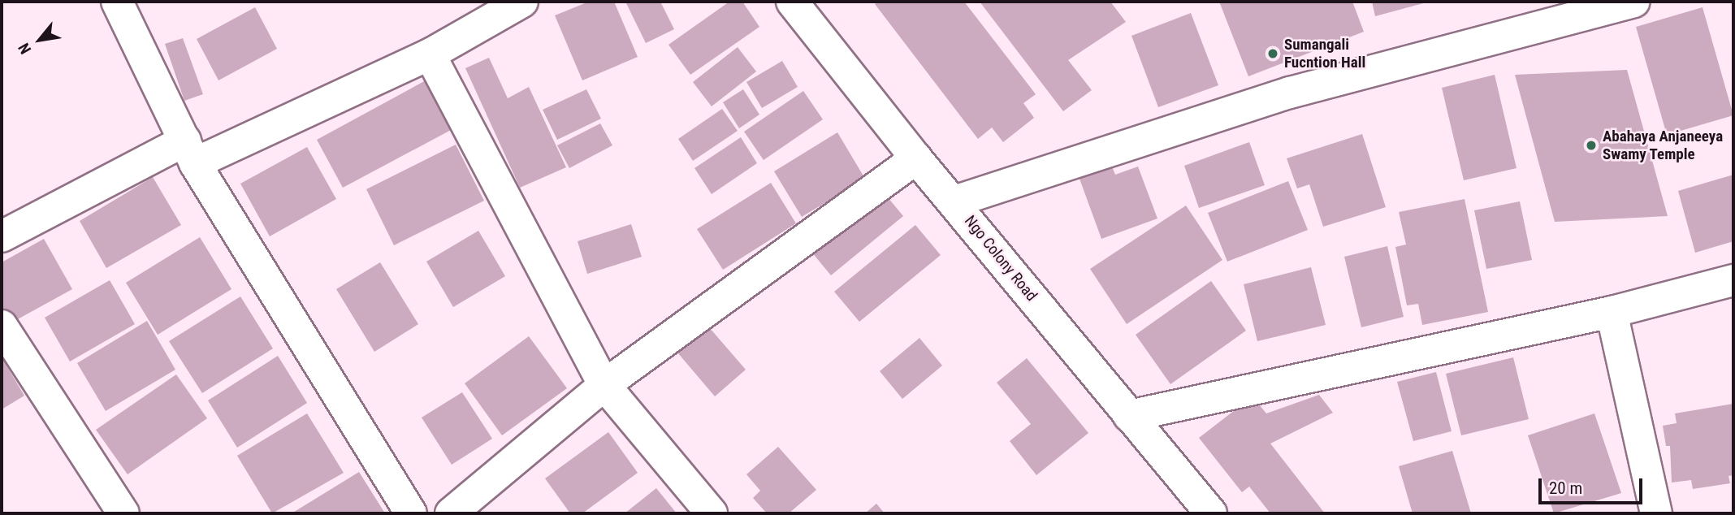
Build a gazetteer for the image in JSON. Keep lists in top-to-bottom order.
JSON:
{
  "streets": {
    "street": ["Ngo Colony Road"]
  },
  "places": ["Sumangali Fucntion Hall", "Abahaya Anjaneeya Swamy Temple"],
  "scale_bar": "20 m",
  "north": "bottom left"
}
